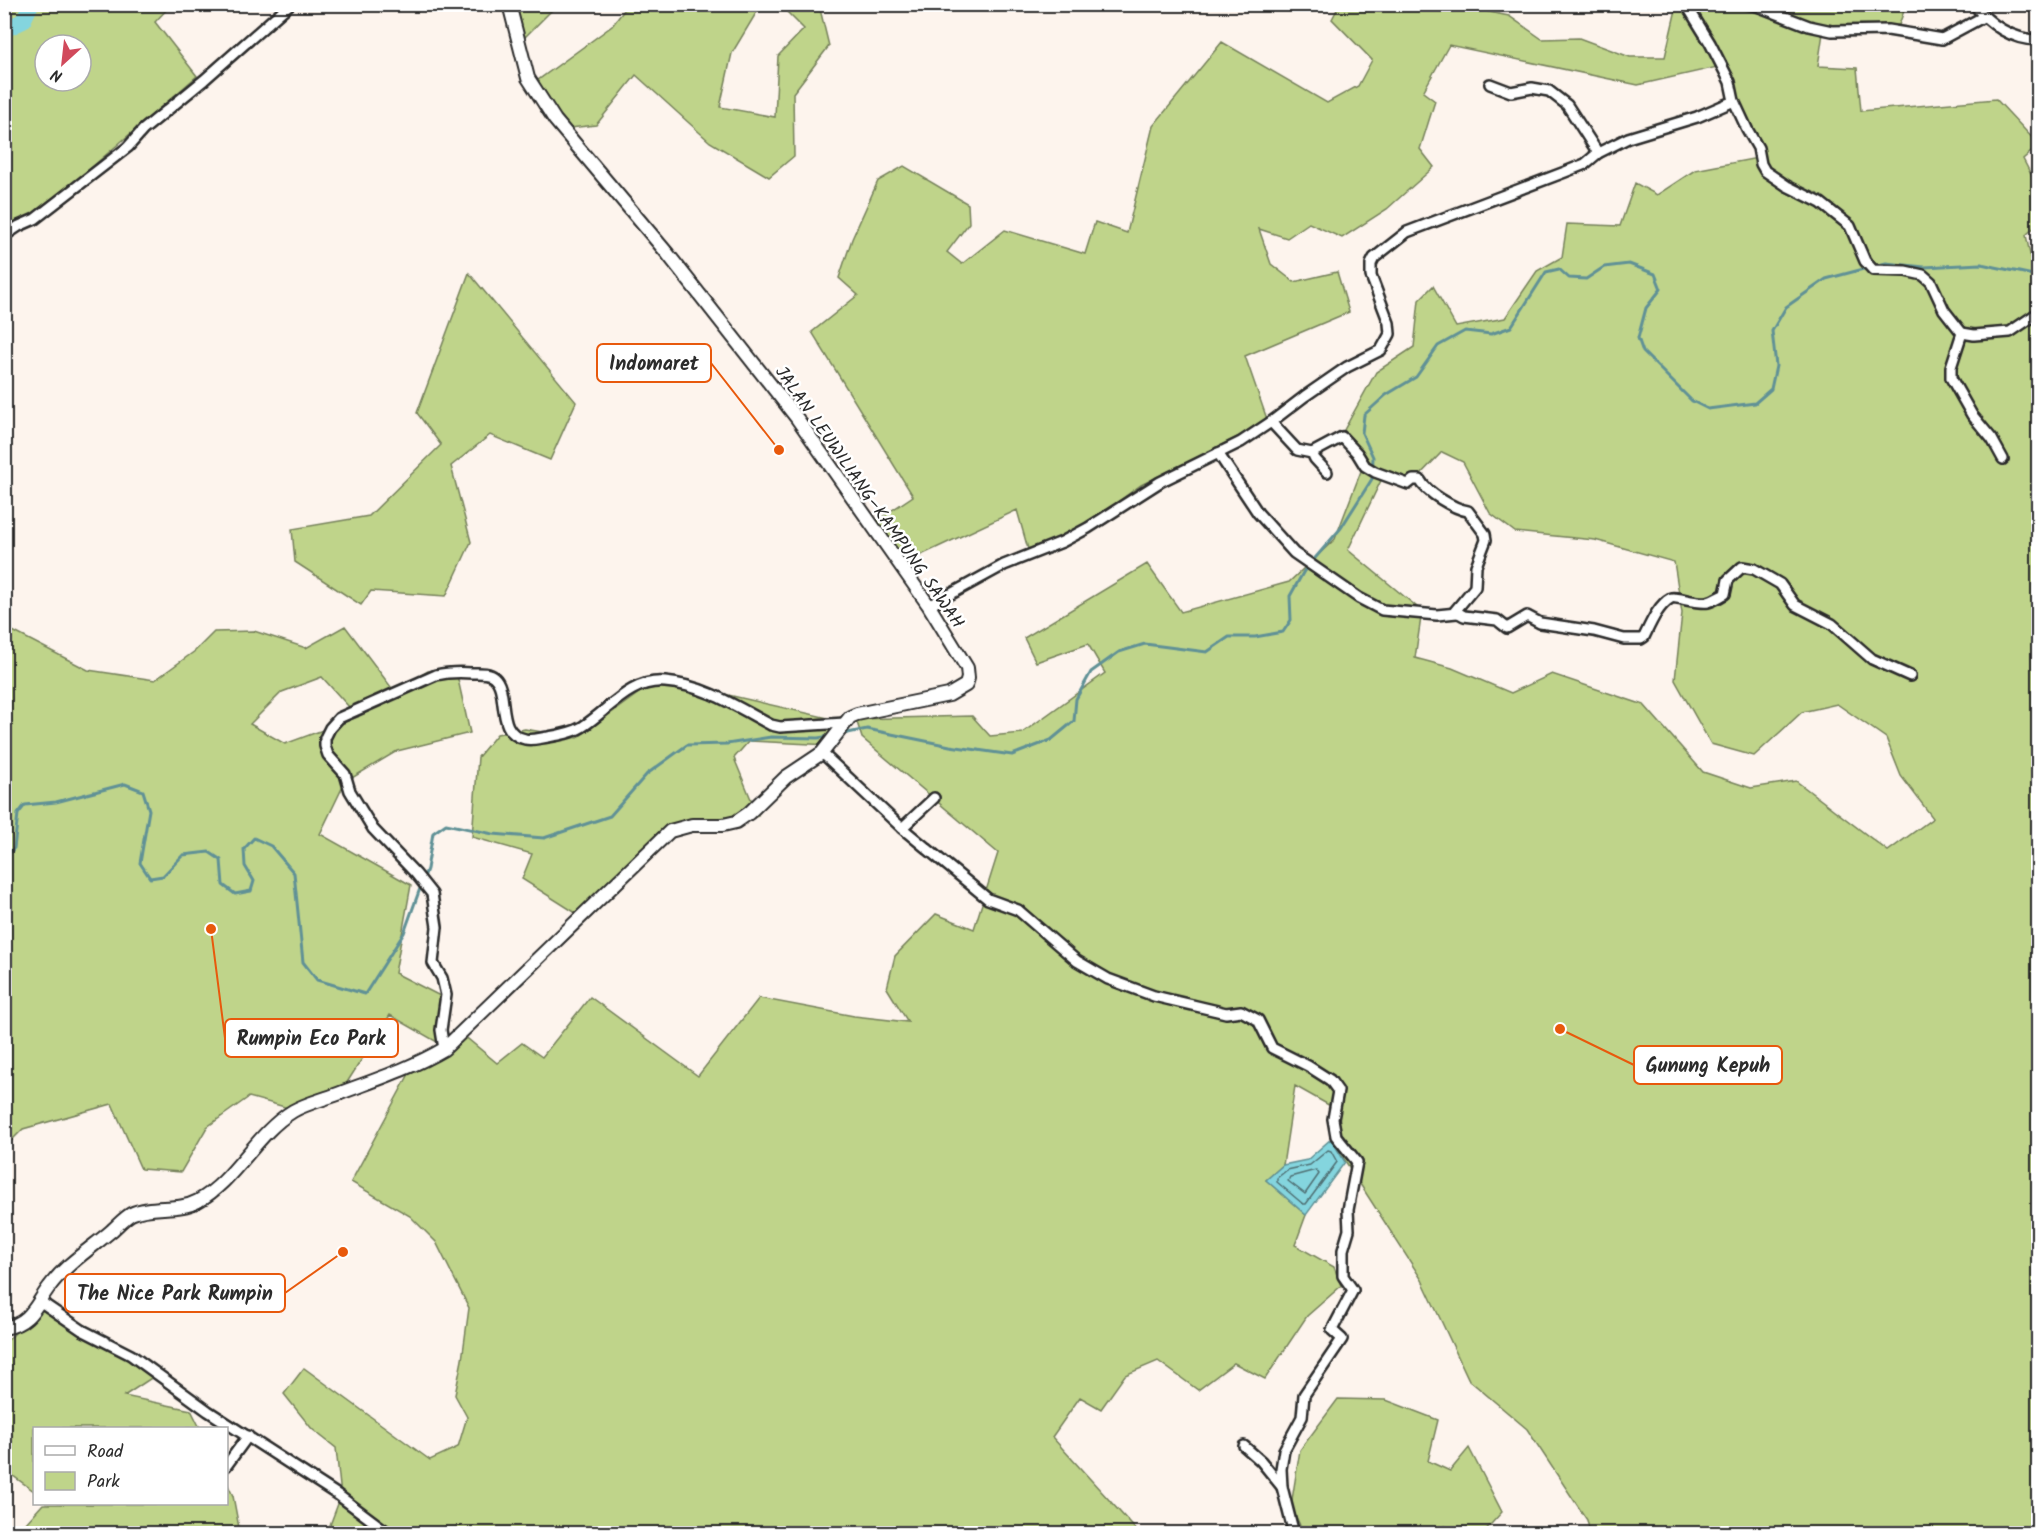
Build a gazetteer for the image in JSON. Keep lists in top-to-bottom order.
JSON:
{
  "streets": {
    "main road": ["JALAN LEUWILIANG–KAMPUNG SAWAH"]
  },
  "places": [
    "Indomaret",
    "Rumpin Eco Park",
    "Gunung Kepuh",
    "The Nice Park Rumpin"
  ],
  "legend": ["Road", "Park"],
  "north": "bottom left"
}
